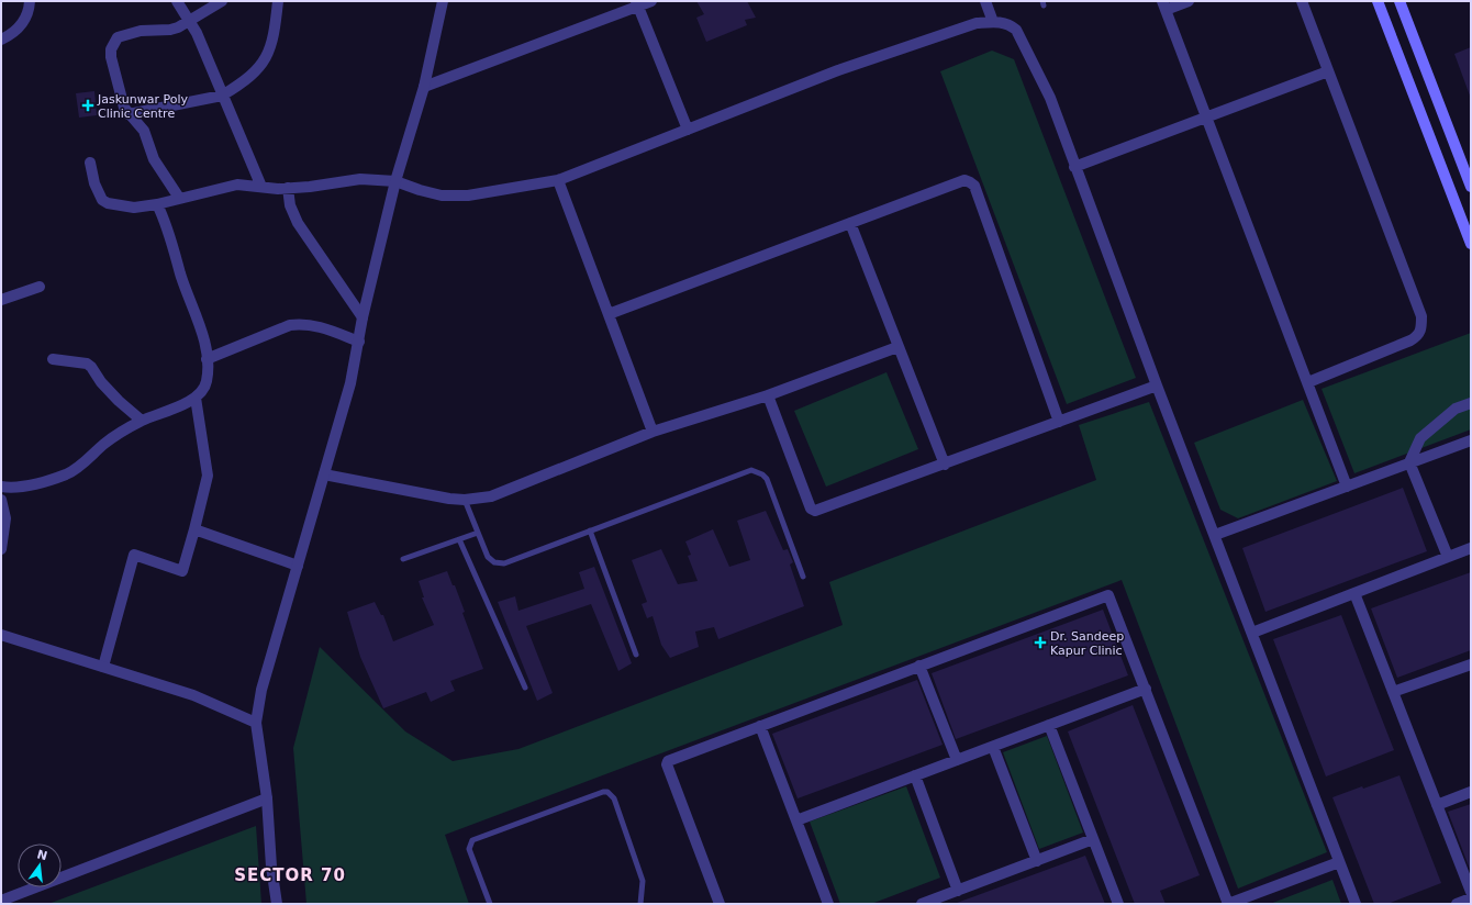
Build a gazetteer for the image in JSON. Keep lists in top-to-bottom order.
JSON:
{
  "districts": ["SECTOR 70"],
  "places": {
    "health": ["Jaskunwar Poly Clinic Centre", "Dr. Sandeep Kapur Clinic"]
  },
  "north": "top"
}
